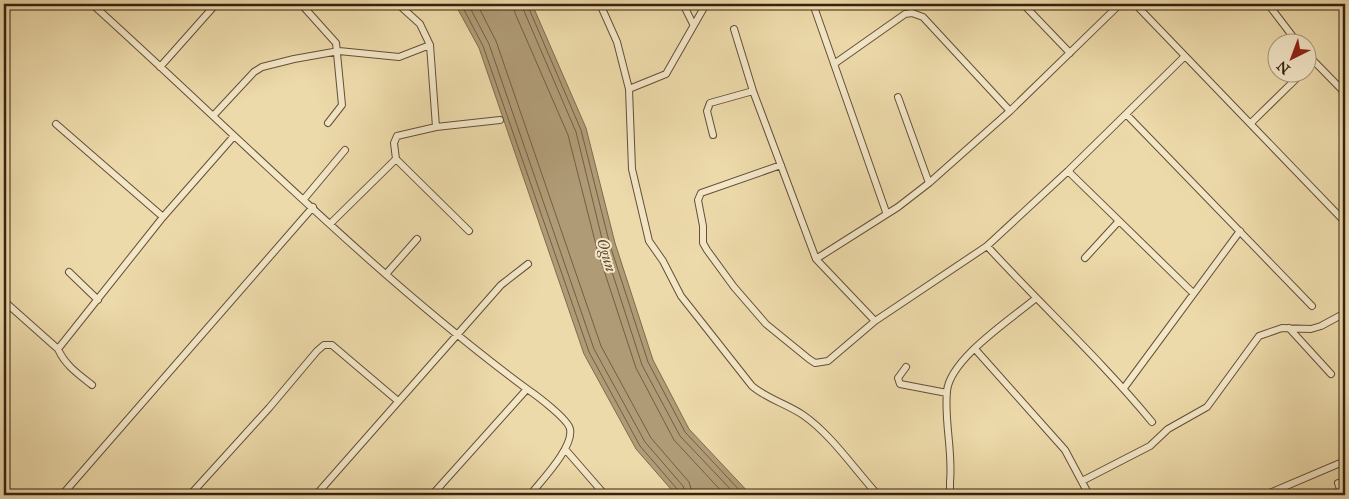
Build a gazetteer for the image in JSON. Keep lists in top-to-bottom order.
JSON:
{
  "water": ["Ogun"],
  "north": "bottom left"
}
